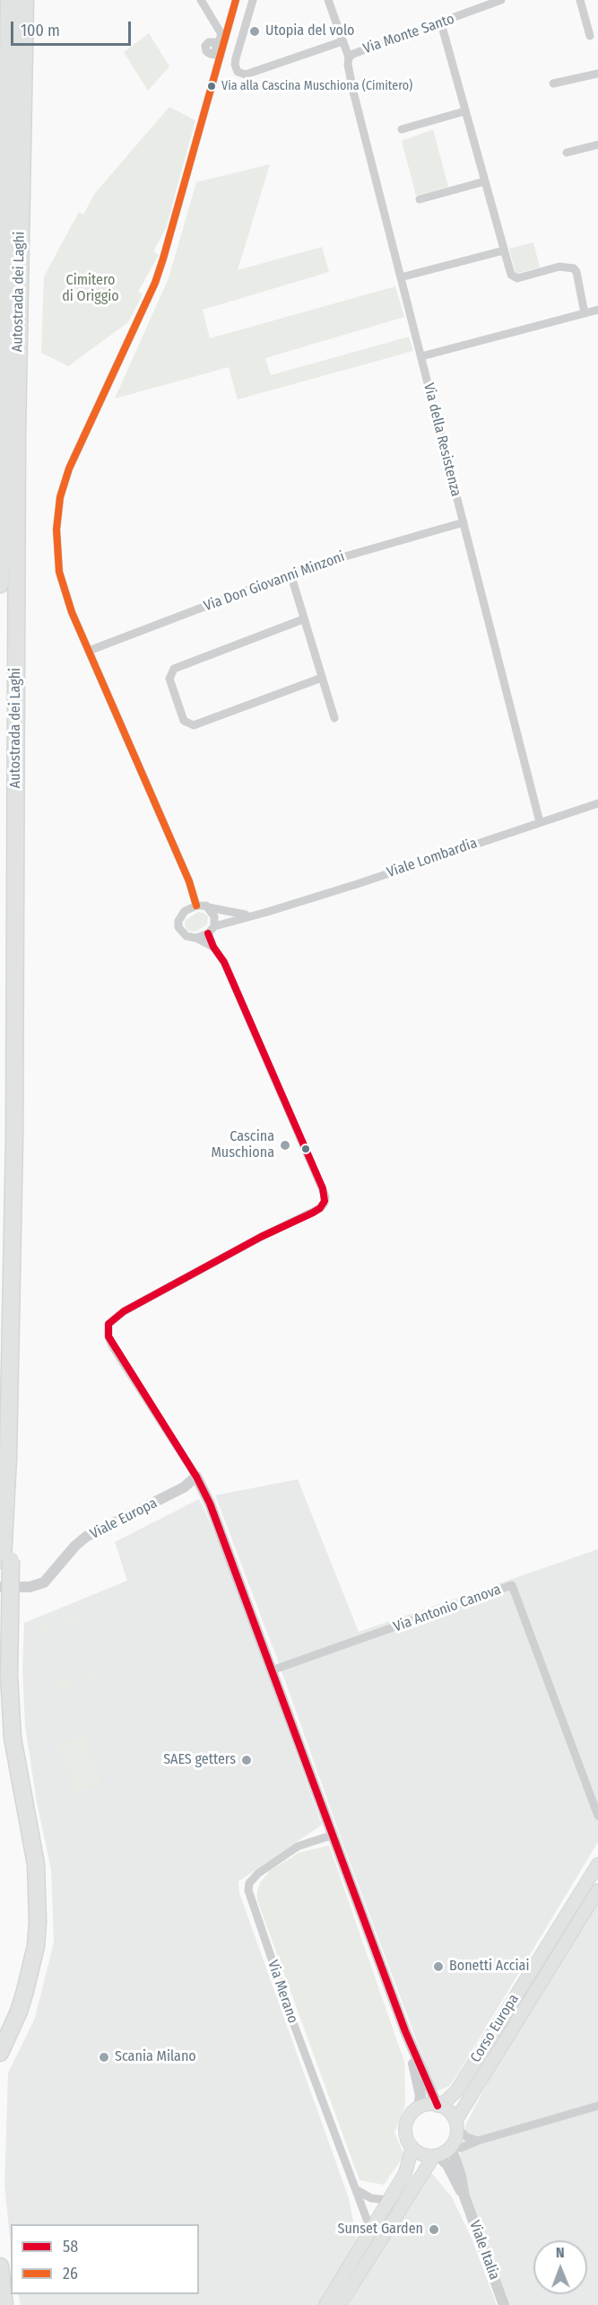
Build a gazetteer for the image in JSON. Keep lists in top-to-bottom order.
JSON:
{
  "streets": {
    "highway": ["Autostrada dei Laghi"],
    "main road": ["Corso Europa"],
    "street": [
      "Via Monte Santo",
      "Via della Resistenza",
      "Via Don Giovanni Minzoni",
      "Viale Lombardia",
      "Viale Europa",
      "Via Antonio Canova",
      "Via Merano",
      "Viale Italia"
    ]
  },
  "crossings": [
    ["Via Monte Santo", "Via della Resistenza"],
    ["Via della Resistenza", "Via Don Giovanni Minzoni"],
    ["Via della Resistenza", "Viale Lombardia"],
    ["Corso Europa", "Viale Italia"]
  ],
  "parks": ["Cimitero di Origgio"],
  "places": [
    "Utopia del volo",
    "Via alla Cascina Muschiona (Cimitero)",
    "Cascina Muschiona",
    "SAES getters",
    "Bonetti Acciai",
    "Scania Milano",
    "Sunset Garden"
  ],
  "lines": ["transit line 26", "transit line 58"],
  "legend": ["58", "26"],
  "scale_bar": "100 m",
  "north": "top"
}
